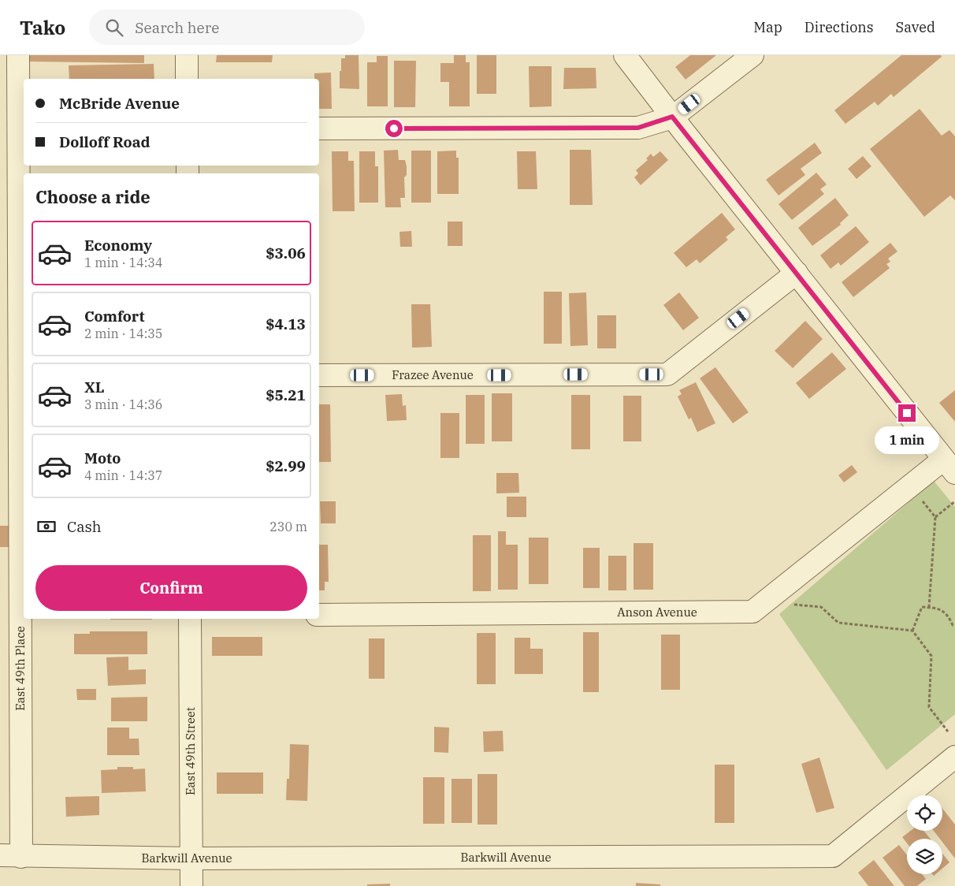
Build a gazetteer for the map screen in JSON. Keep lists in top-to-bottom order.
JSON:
{
  "streets": {
    "street": [
      "Frazee Avenue",
      "Anson Avenue",
      "East 49th Place",
      "East 49th Street",
      "Barkwill Avenue"
    ]
  },
  "crossings": [
    ["East 49th Place", "Barkwill Avenue"],
    ["East 49th Street", "Barkwill Avenue"]
  ],
  "page": {
    "header": "Tako",
    "search": "Search here",
    "nav": ["Map", "Directions", "Saved"],
    "banner": ["McBride Avenue", "Dolloff Road"],
    "heading": "Choose a ride",
    "list": [
      {
        "name": "Economy",
        "note": "1 min · 14:34",
        "value": "$3.06"
      },
      {
        "name": "Comfort",
        "note": "2 min · 14:35",
        "value": "$4.13"
      },
      {
        "name": "XL",
        "note": "3 min · 14:36",
        "value": "$5.21"
      },
      {
        "name": "Moto",
        "note": "4 min · 14:37",
        "value": "$2.99"
      }
    ],
    "bubble": "1 min",
    "pay": ["Cash", "230 m"],
    "buttons": "Confirm"
  }
}
